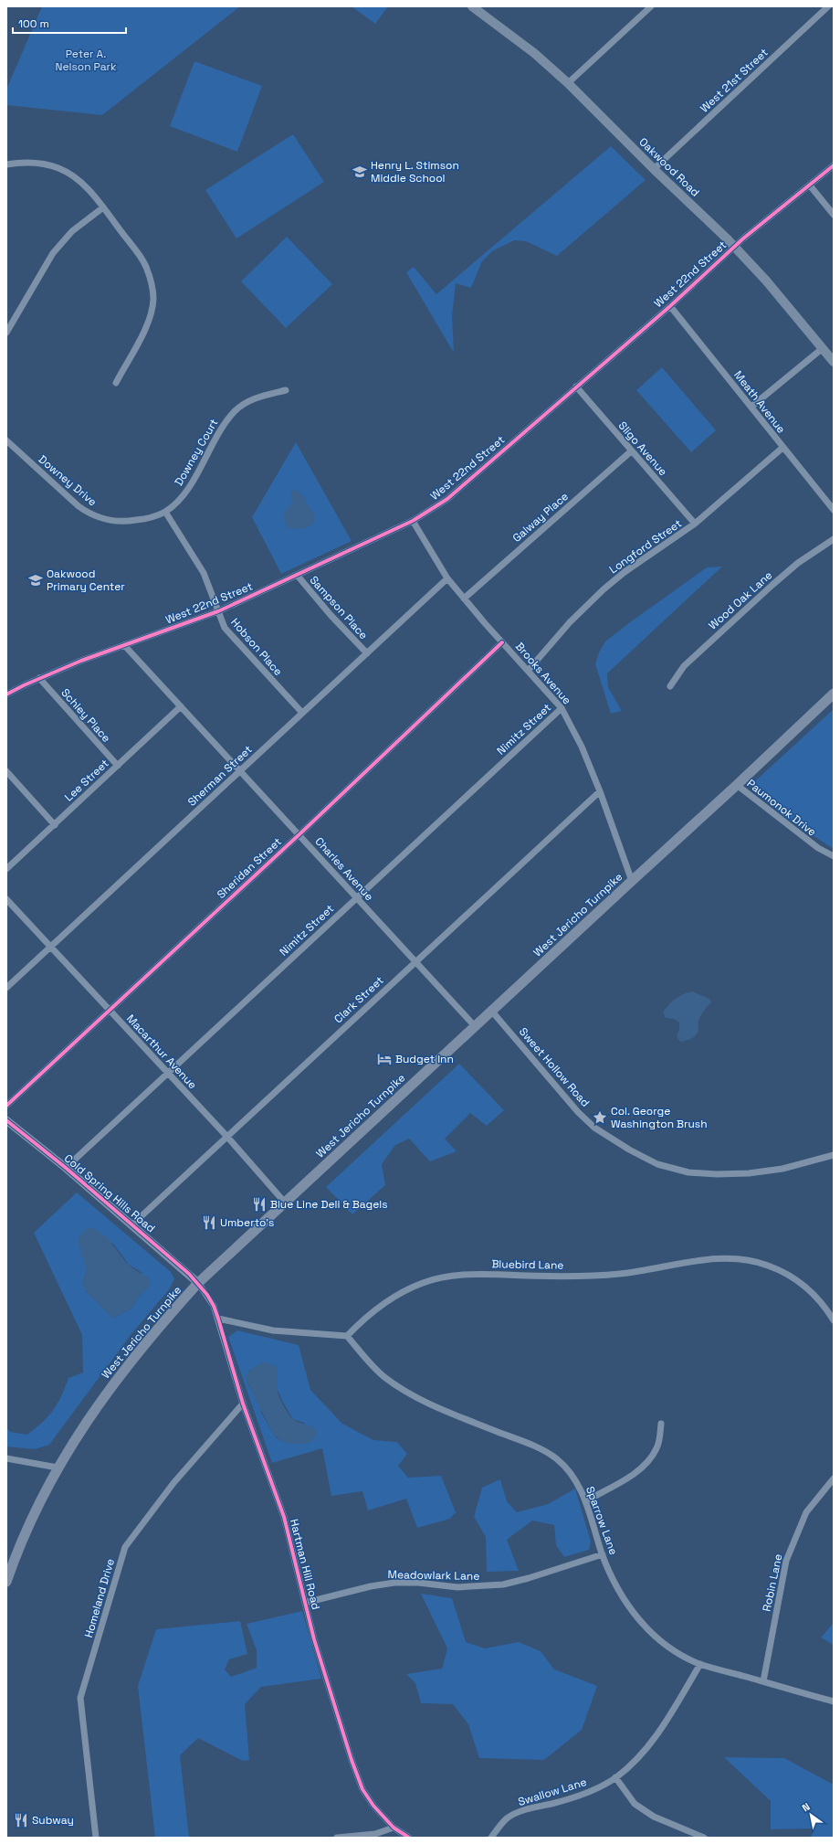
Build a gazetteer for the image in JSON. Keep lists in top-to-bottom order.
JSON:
{
  "streets": {
    "main road": ["Oakwood Road", "West Jericho Turnpike"],
    "street": [
      "West 21st Street",
      "West 22nd Street",
      "Meath Avenue",
      "Sligo Avenue",
      "Downey Court",
      "Downey Drive",
      "Galway Place",
      "Longford Street",
      "Wood Oak Lane",
      "Sampson Place",
      "Hobson Place",
      "Brooks Avenue",
      "Schley Place",
      "Nimitz Street",
      "Sherman Street",
      "Lee Street",
      "Paumonok Drive",
      "Sheridan Street",
      "Charles Avenue",
      "Clark Street",
      "Macarthur Avenue",
      "Sweet Hollow Road",
      "Cold Spring Hills Road",
      "Bluebird Lane",
      "Sparrow Lane",
      "Hartman Hill Road",
      "Meadowlark Lane",
      "Robin Lane",
      "Homeland Drive",
      "Swallow Lane"
    ]
  },
  "crossings": [
    ["West 21st Street", "Oakwood Road"],
    ["Oakwood Road", "West 22nd Street"],
    ["West 22nd Street", "Meath Avenue"],
    ["West 22nd Street", "Sligo Avenue"],
    ["West 22nd Street", "Sampson Place"],
    ["West 22nd Street", "Hobson Place"],
    ["West 22nd Street", "Brooks Avenue"],
    ["West 22nd Street", "Schley Place"],
    ["West 22nd Street", "Charles Avenue"],
    ["Meath Avenue", "Longford Street"],
    ["Sligo Avenue", "Galway Place"],
    ["Sligo Avenue", "Longford Street"],
    ["Downey Court", "Downey Drive"],
    ["Downey Court", "Hobson Place"],
    ["Downey Drive", "Hobson Place"],
    ["Galway Place", "Brooks Avenue"],
    ["Longford Street", "Brooks Avenue"],
    ["Sampson Place", "Sherman Street"],
    ["Hobson Place", "Sherman Street"],
    ["Brooks Avenue", "Nimitz Street"],
    ["Brooks Avenue", "Sherman Street"],
    ["Brooks Avenue", "Sheridan Street"],
    ["Brooks Avenue", "West Jericho Turnpike"],
    ["Brooks Avenue", "Clark Street"],
    ["Schley Place", "Lee Street"],
    ["Nimitz Street", "Charles Avenue"],
    ["Nimitz Street", "Macarthur Avenue"],
    ["Nimitz Street", "Cold Spring Hills Road"],
    ["Sherman Street", "Charles Avenue"],
    ["Sherman Street", "Macarthur Avenue"],
    ["Lee Street", "Charles Avenue"],
    ["Paumonok Drive", "West Jericho Turnpike"],
    ["Sheridan Street", "Charles Avenue"],
    ["Sheridan Street", "Macarthur Avenue"],
    ["Charles Avenue", "West Jericho Turnpike"],
    ["Charles Avenue", "Clark Street"],
    ["West Jericho Turnpike", "Macarthur Avenue"],
    ["West Jericho Turnpike", "Sweet Hollow Road"],
    ["West Jericho Turnpike", "Cold Spring Hills Road"],
    ["West Jericho Turnpike", "Hartman Hill Road"],
    ["Clark Street", "Macarthur Avenue"],
    ["Clark Street", "Cold Spring Hills Road"],
    ["Cold Spring Hills Road", "Hartman Hill Road"],
    ["Bluebird Lane", "Sparrow Lane"],
    ["Sparrow Lane", "Meadowlark Lane"],
    ["Sparrow Lane", "Robin Lane"],
    ["Sparrow Lane", "Swallow Lane"],
    ["Hartman Hill Road", "Meadowlark Lane"],
    ["Hartman Hill Road", "Homeland Drive"]
  ],
  "parks": ["Peter A. Nelson Park"],
  "places": {
    "school or university": ["Henry L. Stimson Middle School", "Oakwood Primary Center"],
    "hotel": ["Budget Inn"],
    "place": ["Col. George Washington Brush"],
    "restaurant": ["Blue Line Deli & Bagels", "Umberto's", "Subway"]
  },
  "scale_bar": "100 m",
  "north": "top left"
}
